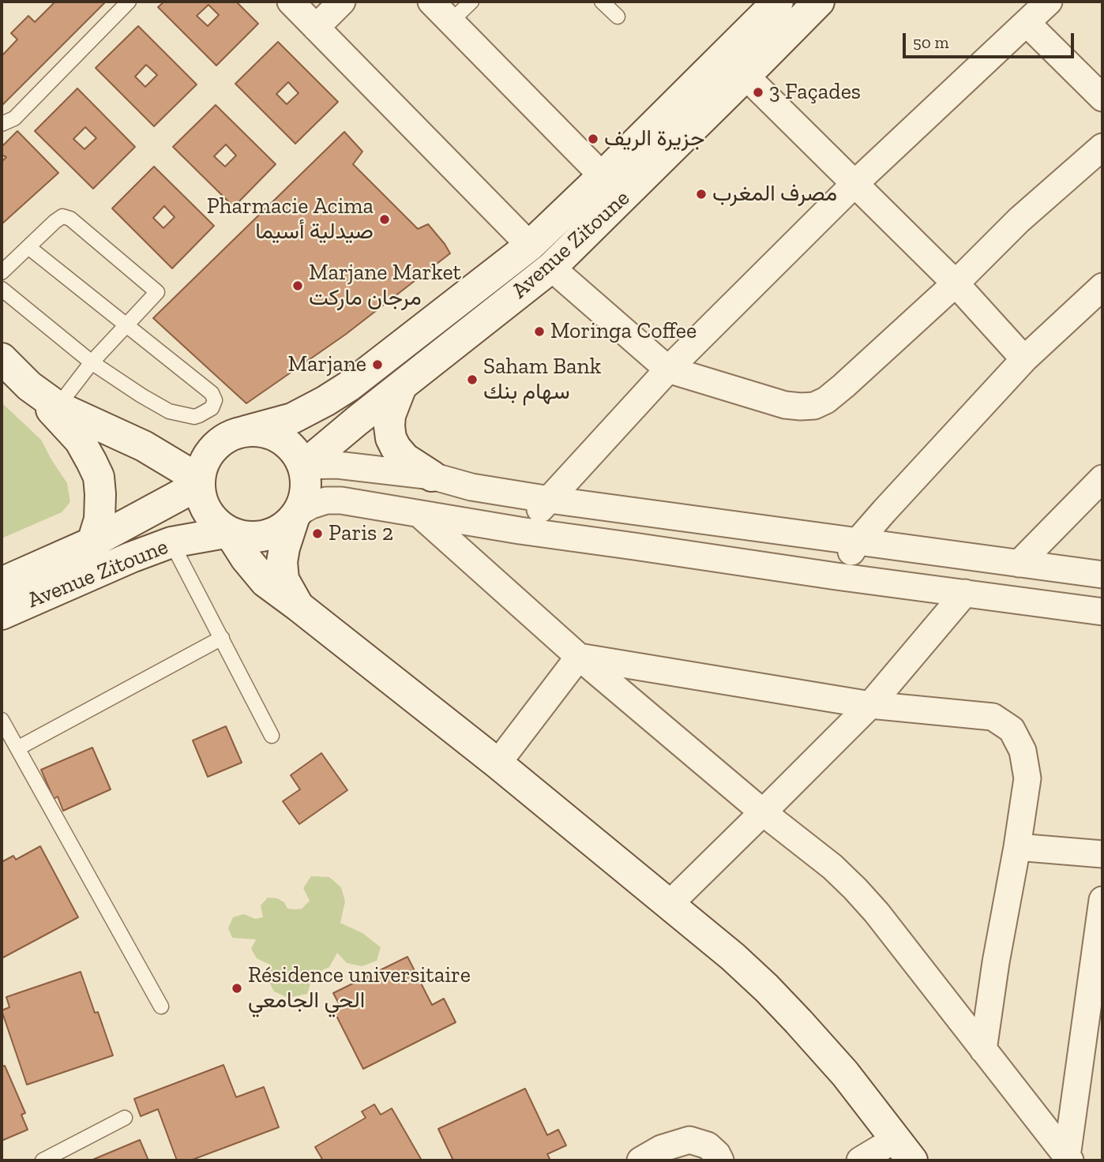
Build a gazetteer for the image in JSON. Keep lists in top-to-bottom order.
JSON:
{
  "streets": {
    "main road": ["Avenue Zitoune"]
  },
  "places": [
    "3 Façades",
    "جزيرة الريف",
    "مصرف المغرب",
    "Pharmacie Acima صيدلية أسيما",
    "Marjane Market مرجان ماركت",
    "Moringa Coffee",
    "Marjane",
    "Saham Bank سهام بنك",
    "Paris 2",
    "Résidence universitaire الحي الجامعي"
  ],
  "scale_bar": "50 m"
}
